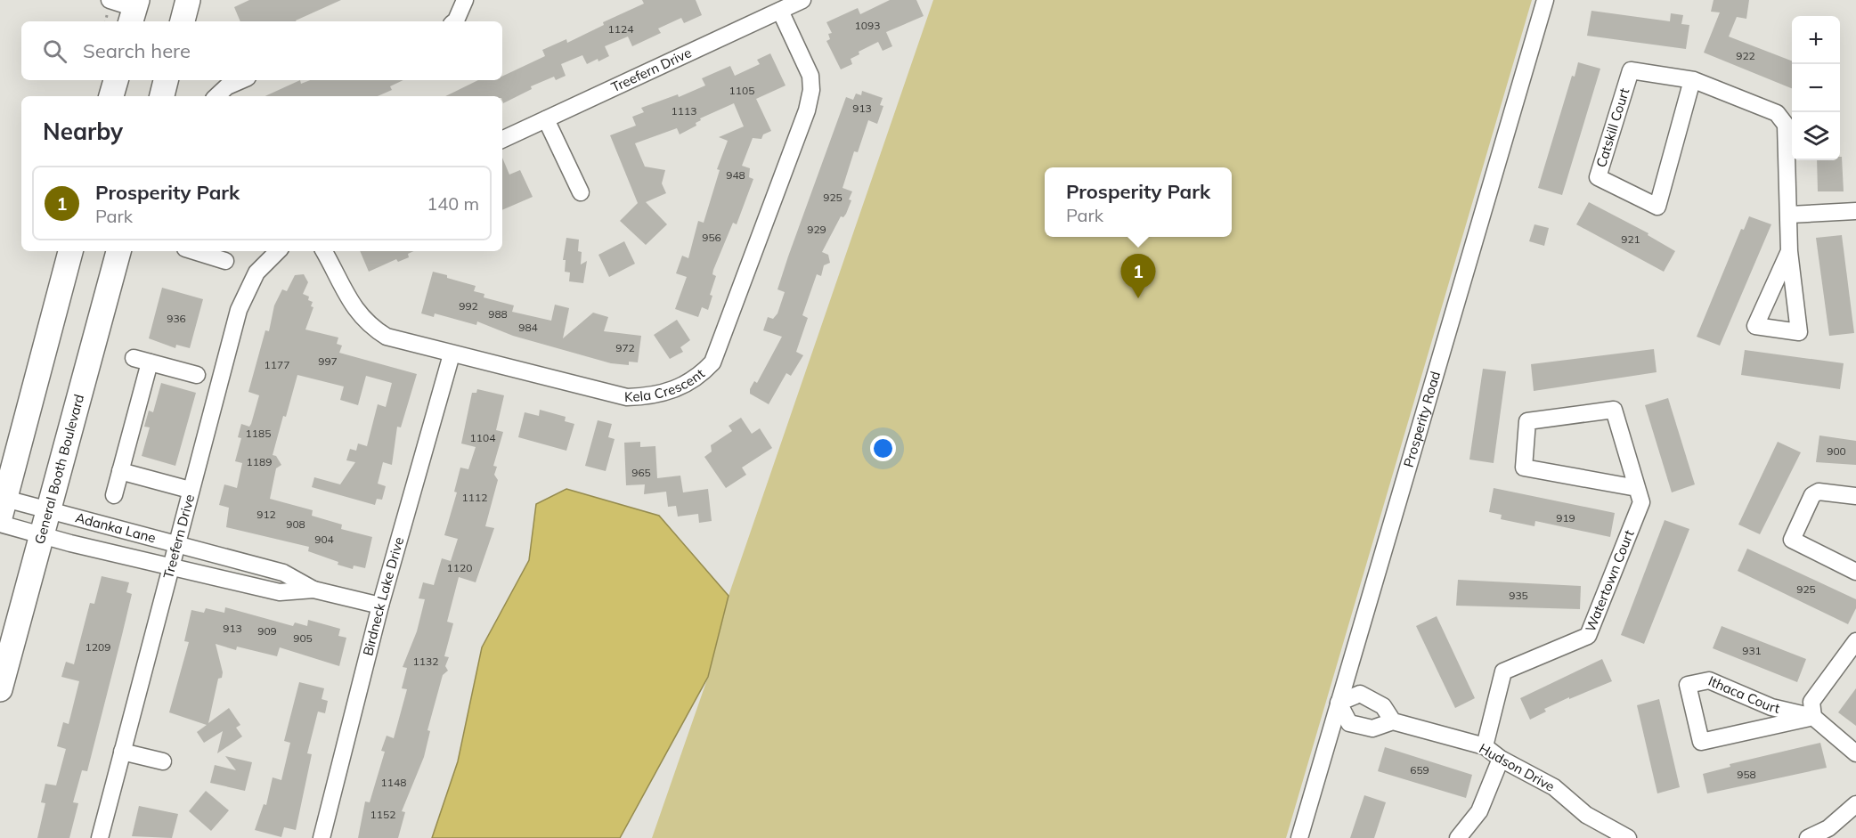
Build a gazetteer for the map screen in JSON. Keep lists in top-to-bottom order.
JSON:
{
  "streets": {
    "highway": ["General Booth Boulevard"],
    "street": [
      "Treefern Drive",
      "Catskill Court",
      "Kela Crescent",
      "Prosperity Road",
      "Adanka Lane",
      "Watertown Court",
      "Birdneck Lake Drive",
      "Ithaca Court",
      "Hudson Drive"
    ]
  },
  "crossings": [
    ["Treefern Drive", "Kela Crescent"],
    ["Treefern Drive", "Adanka Lane"],
    ["Kela Crescent", "Birdneck Lake Drive"],
    ["Prosperity Road", "Hudson Drive"],
    ["General Booth Boulevard", "Adanka Lane"],
    ["Adanka Lane", "Birdneck Lake Drive"],
    ["Watertown Court", "Hudson Drive"]
  ],
  "house_numbers": [
    "1093",
    "1124",
    "922",
    "1105",
    "913",
    "1113",
    "948",
    "925",
    "929",
    "956",
    "921",
    "992",
    "988",
    "936",
    "984",
    "972",
    "997",
    "1177",
    "1185",
    "1104",
    "900",
    "1189",
    "965",
    "1112",
    "912",
    "919",
    "908",
    "904",
    "1120",
    "925",
    "935",
    "913",
    "909",
    "905",
    "1209",
    "931",
    "1132",
    "659",
    "958",
    "1148",
    "1152"
  ],
  "page": {
    "map_buttons": ["+", "−"],
    "search": "Search here",
    "heading": "Nearby",
    "list": [
      {
        "mark": "1",
        "name": "Prosperity Park",
        "note": "Park",
        "value": "140 m"
      }
    ],
    "popup": ["Prosperity Park", "Park"],
    "pins": "1"
  }
}
